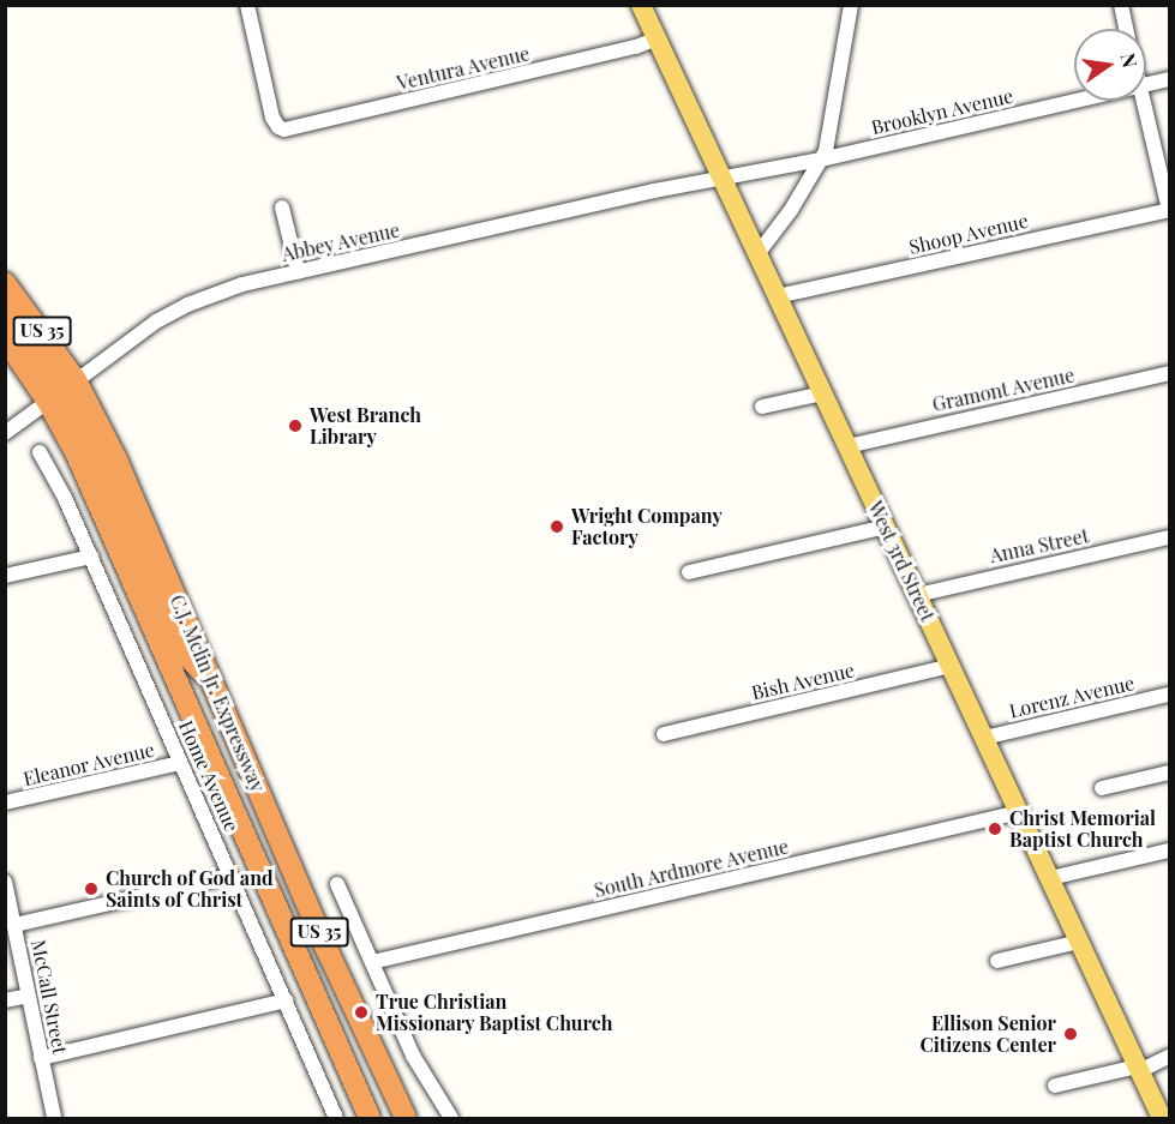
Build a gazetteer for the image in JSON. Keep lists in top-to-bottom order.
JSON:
{
  "streets": {
    "highway": ["US 35", "C.J. Mclin Jr. Expressway"],
    "main road": ["West 3rd Street"],
    "street": [
      "Ventura Avenue",
      "Brooklyn Avenue",
      "Shoop Avenue",
      "Abbey Avenue",
      "Gramont Avenue",
      "Anna Street",
      "Bish Avenue",
      "Lorenz Avenue",
      "Eleanor Avenue",
      "Home Avenue",
      "South Ardmore Avenue",
      "McCall Street"
    ]
  },
  "crossings": [
    ["Ventura Avenue", "West 3rd Street"],
    ["Brooklyn Avenue", "Abbey Avenue"],
    ["Brooklyn Avenue", "West 3rd Street"],
    ["Shoop Avenue", "West 3rd Street"],
    ["Abbey Avenue", "West 3rd Street"],
    ["Abbey Avenue", "C.J. Mclin Jr. Expressway"],
    ["Gramont Avenue", "West 3rd Street"],
    ["Anna Street", "West 3rd Street"],
    ["West 3rd Street", "Bish Avenue"],
    ["West 3rd Street", "Lorenz Avenue"],
    ["West 3rd Street", "South Ardmore Avenue"],
    ["Eleanor Avenue", "Home Avenue"]
  ],
  "places": [
    "West Branch Library",
    "Wright Company Factory",
    "Christ Memorial Baptist Church",
    "Church of God and Saints of Christ",
    "True Christian Missionary Baptist Church",
    "Ellison Senior Citizens Center"
  ],
  "north": "right"
}
